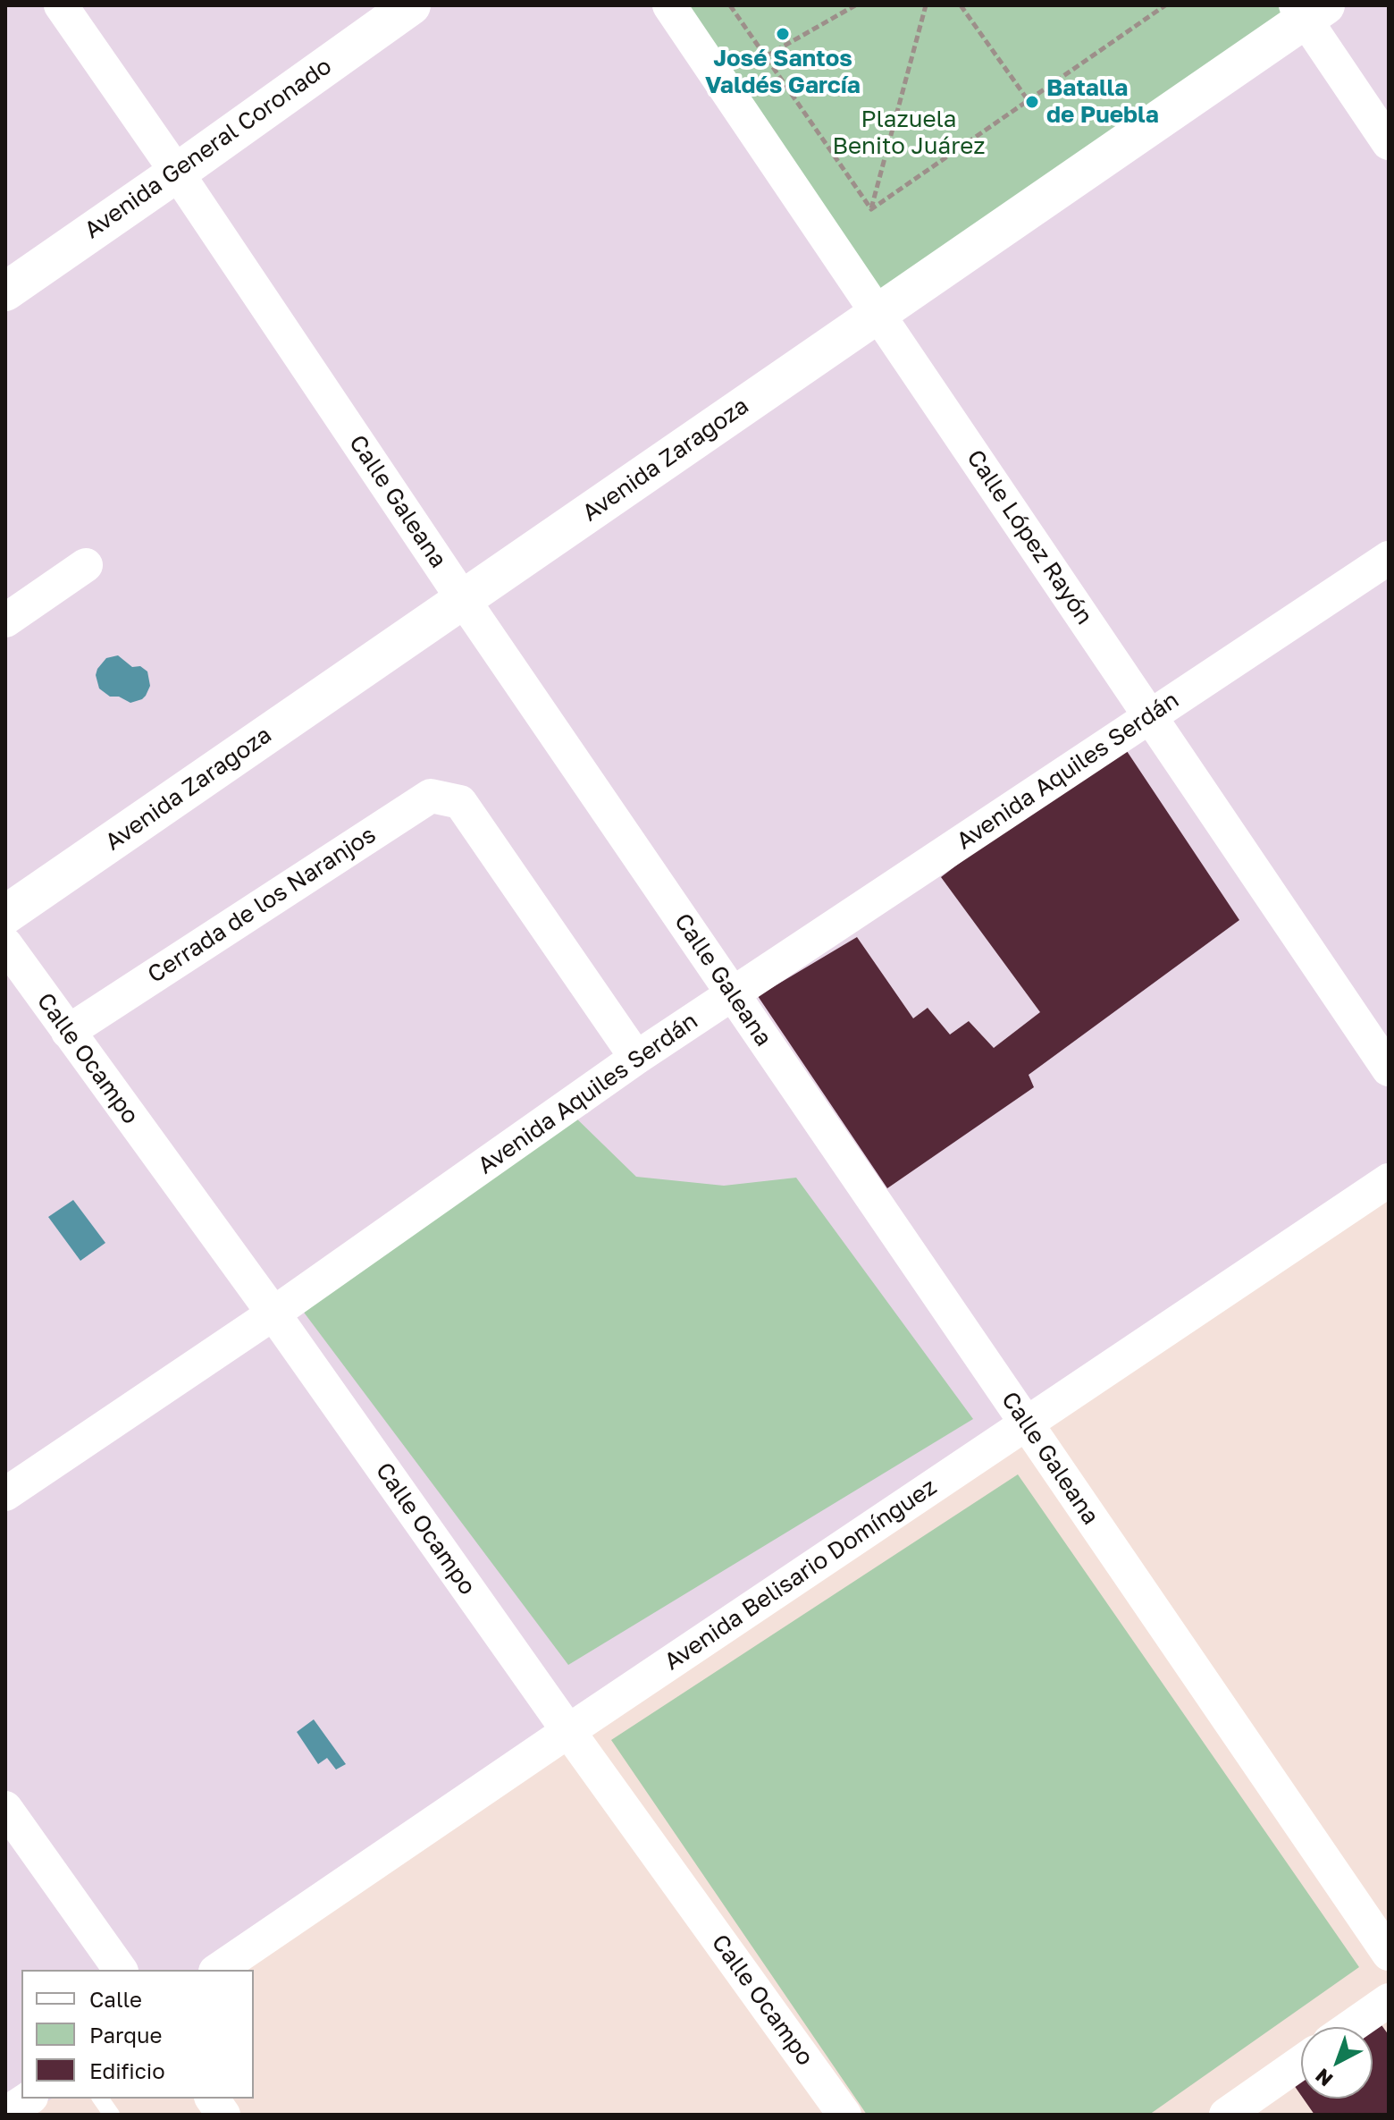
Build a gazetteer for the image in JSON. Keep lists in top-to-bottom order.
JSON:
{
  "streets": {
    "street": [
      "Avenida General Coronado",
      "Avenida Zaragoza",
      "Calle Galeana",
      "Calle López Rayón",
      "Avenida Aquiles Serdán",
      "Cerrada de los Naranjos",
      "Calle Ocampo",
      "Avenida Belisario Domínguez"
    ]
  },
  "crossings": [
    ["Avenida General Coronado", "Calle Galeana"],
    ["Avenida Zaragoza", "Calle Galeana"],
    ["Avenida Zaragoza", "Calle López Rayón"],
    ["Calle Galeana", "Avenida Aquiles Serdán"],
    ["Calle Galeana", "Avenida Belisario Domínguez"],
    ["Calle López Rayón", "Avenida Aquiles Serdán"],
    ["Avenida Aquiles Serdán", "Cerrada de los Naranjos"],
    ["Avenida Aquiles Serdán", "Calle Ocampo"],
    ["Cerrada de los Naranjos", "Calle Ocampo"],
    ["Calle Ocampo", "Avenida Belisario Domínguez"]
  ],
  "parks": ["Plazuela Benito Juárez"],
  "places": ["José Santos Valdés García", "Batalla de Puebla"],
  "legend": ["Calle", "Parque", "Edificio"],
  "north": "bottom left"
}
